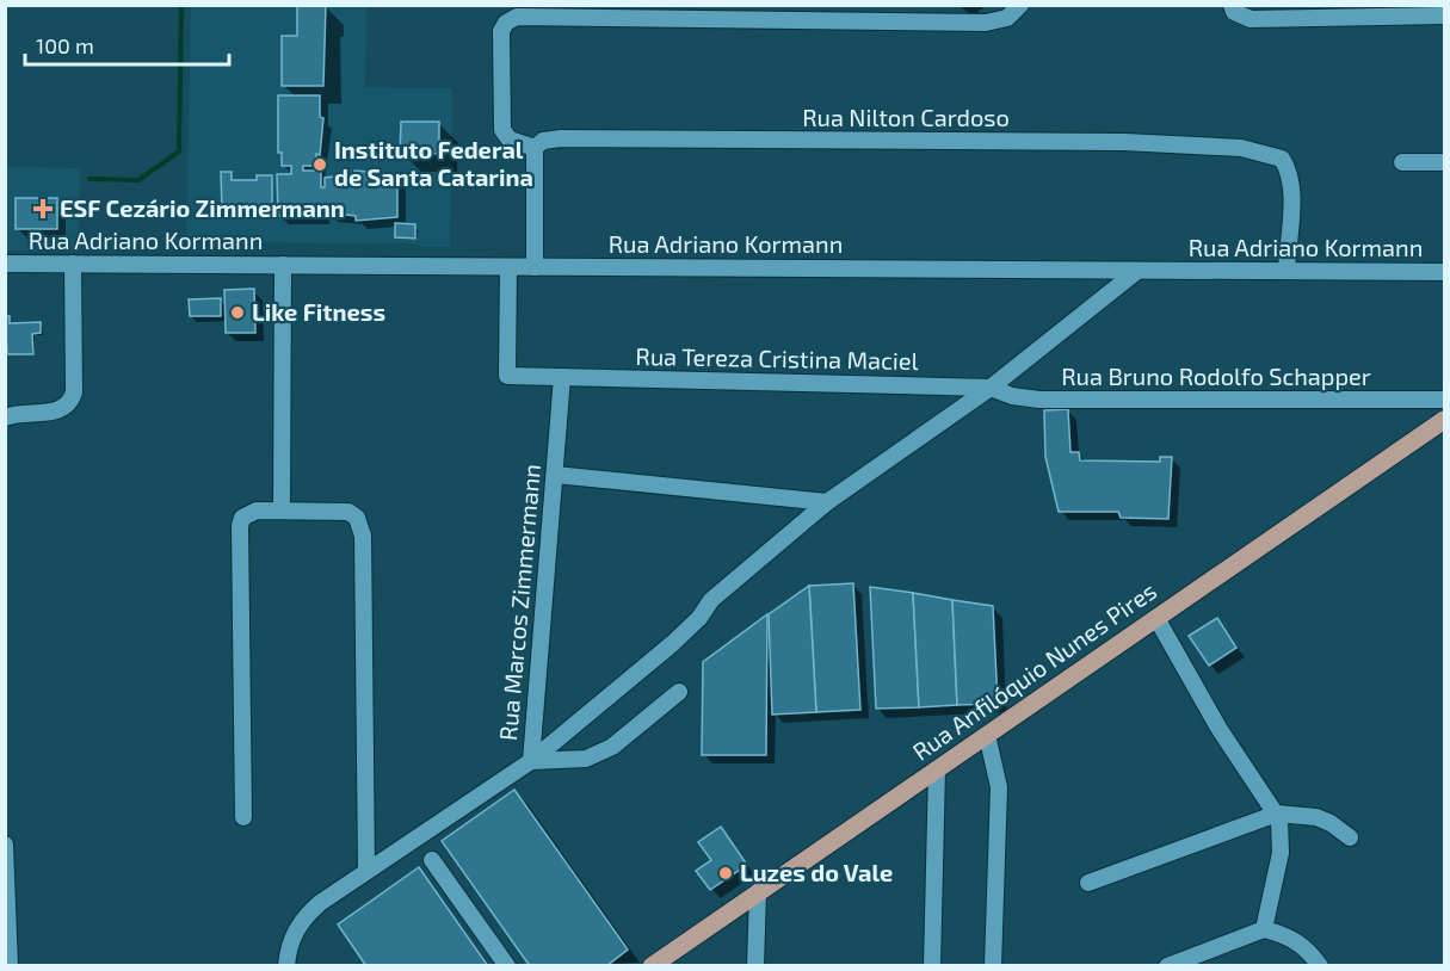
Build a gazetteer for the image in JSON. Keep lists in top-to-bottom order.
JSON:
{
  "streets": {
    "main road": ["Rua Anfilóquio Nunes Pires"],
    "street": [
      "Rua Nilton Cardoso",
      "Rua Adriano Kormann",
      "Rua Tereza Cristina Maciel",
      "Rua Bruno Rodolfo Schapper",
      "Rua Marcos Zimmermann"
    ]
  },
  "crossings": [
    ["Rua Nilton Cardoso", "Rua Adriano Kormann"],
    ["Rua Adriano Kormann", "Rua Tereza Cristina Maciel"],
    ["Rua Tereza Cristina Maciel", "Rua Bruno Rodolfo Schapper"],
    ["Rua Tereza Cristina Maciel", "Rua Marcos Zimmermann"]
  ],
  "places": {
    "other": ["Instituto Federal de Santa Catarina", "Like Fitness", "Luzes do Vale"],
    "health": ["ESF Cezário Zimmermann"]
  },
  "scale_bar": "100 m"
}
